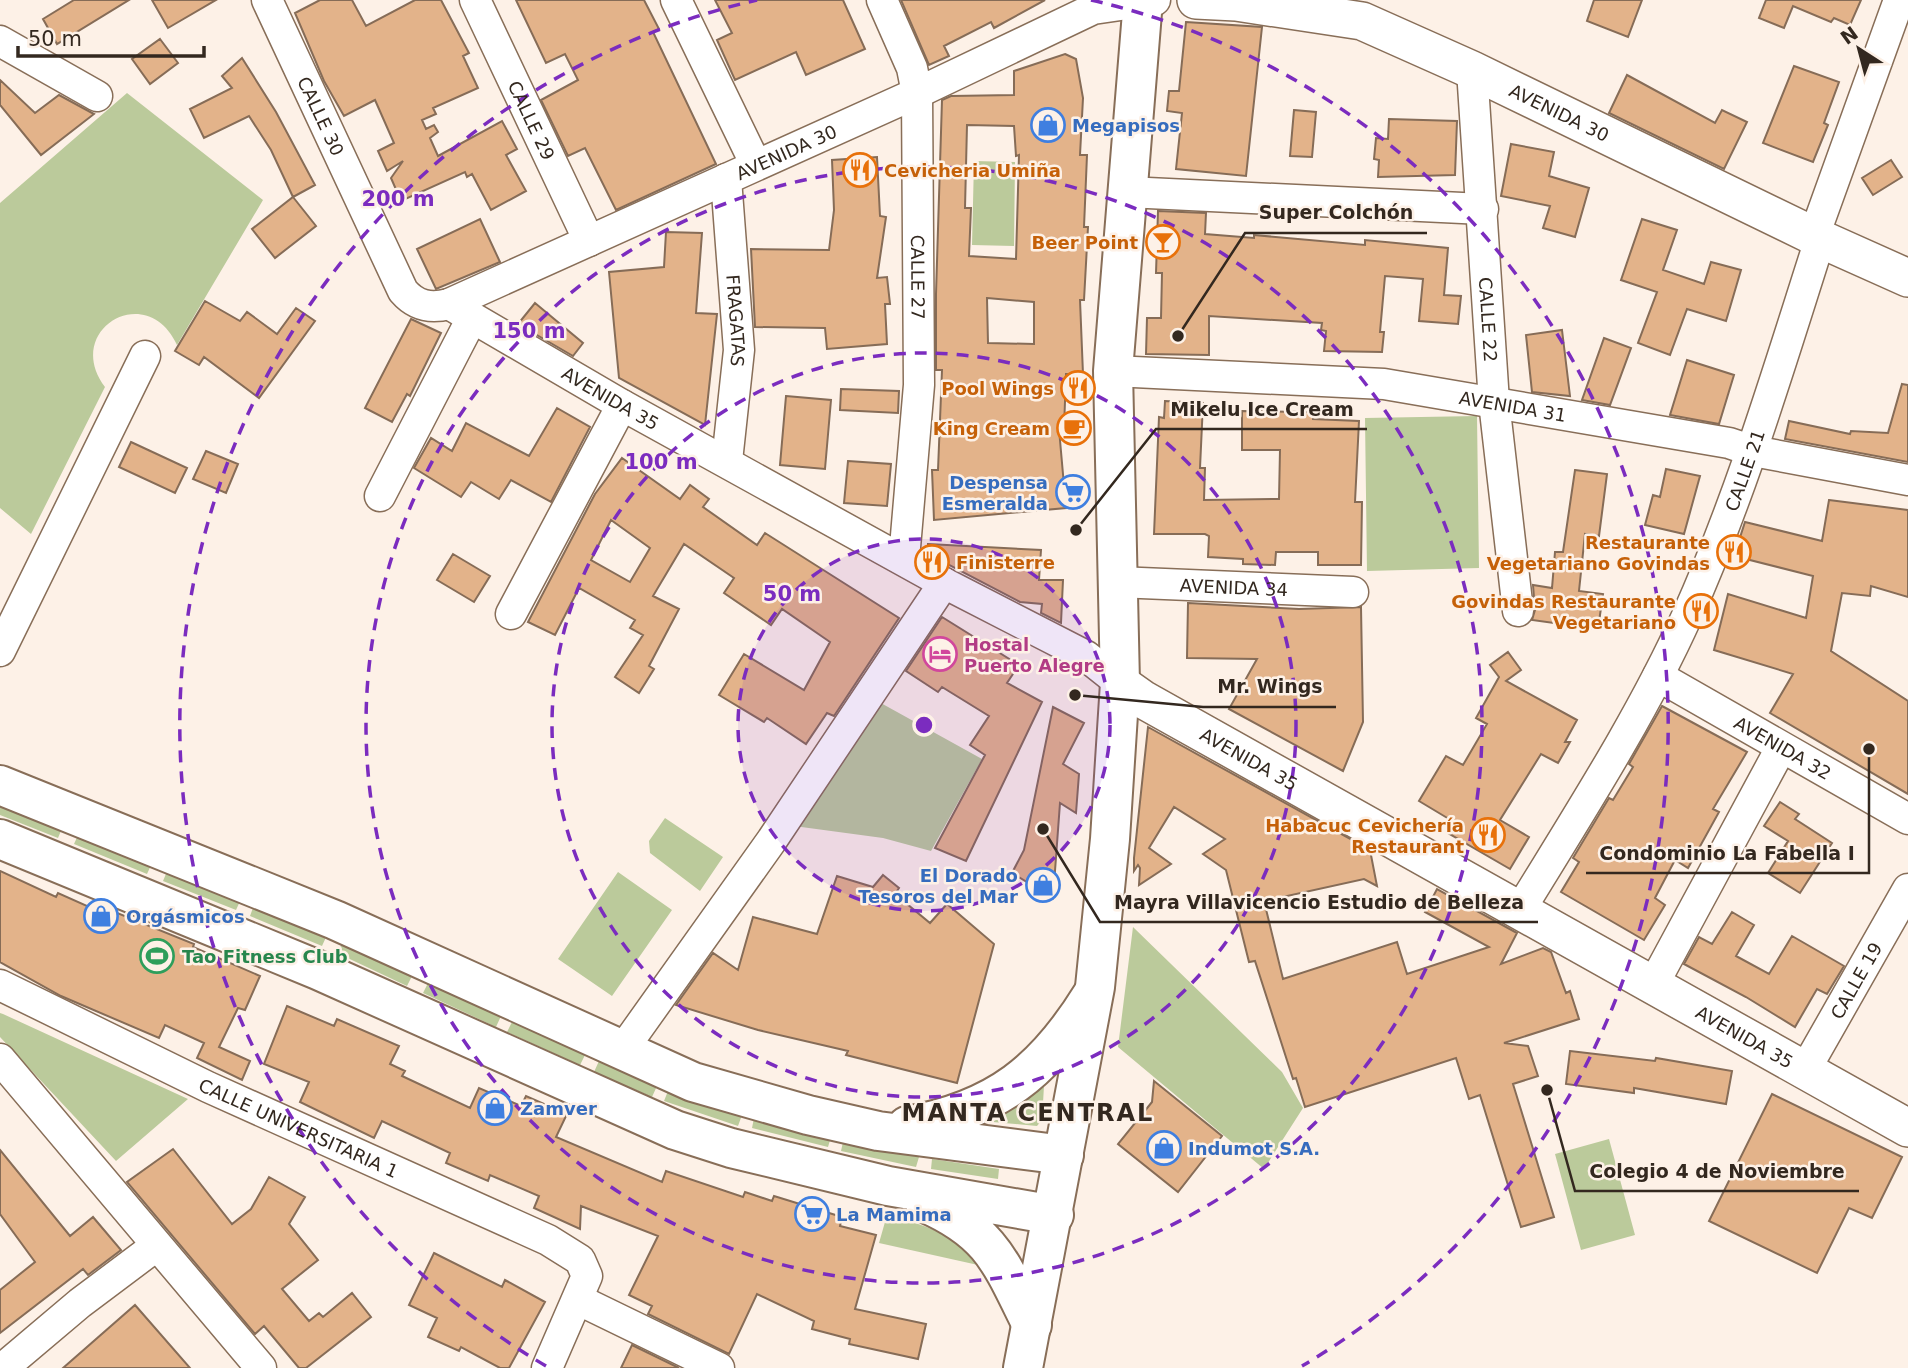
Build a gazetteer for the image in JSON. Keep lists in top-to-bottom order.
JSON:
{
  "streets": {
    "street": [
      "AVENIDA 30",
      "CALLE 30",
      "CALLE 29",
      "CALLE 27",
      "FRAGATAS",
      "CALLE 22",
      "AVENIDA 35",
      "AVENIDA 31",
      "CALLE 21",
      "AVENIDA 34",
      "AVENIDA 32",
      "CALLE 19",
      "CALLE UNIVERSITARIA 1"
    ]
  },
  "crossings": [
    ["AVENIDA 30", "CALLE 30"],
    ["AVENIDA 30", "CALLE 29"],
    ["AVENIDA 30", "CALLE 27"],
    ["AVENIDA 30", "FRAGATAS"],
    ["AVENIDA 30", "CALLE 22"],
    ["AVENIDA 30", "AVENIDA 35"],
    ["AVENIDA 30", "CALLE 21"],
    ["CALLE 27", "AVENIDA 35"],
    ["FRAGATAS", "AVENIDA 35"],
    ["CALLE 22", "AVENIDA 31"],
    ["AVENIDA 35", "CALLE 21"],
    ["AVENIDA 35", "CALLE 19"],
    ["AVENIDA 31", "CALLE 21"],
    ["CALLE 21", "AVENIDA 32"]
  ],
  "districts": ["MANTA CENTRAL"],
  "places": {
    "shop": [
      "Megapisos",
      "El Dorado Tesoros del Mar",
      "Orgásmicos",
      "Zamver",
      "Indumot S.A."
    ],
    "restaurant": [
      "Cevicheria Umiña",
      "Pool Wings",
      "Restaurante Vegetariano Govindas",
      "Finisterre",
      "Govindas Restaurante Vegetariano",
      "Habacuc Cevichería Restaurant"
    ],
    "bar": ["Beer Point"],
    "other": [
      "Super Colchón",
      "Mikelu Ice Cream",
      "Mr. Wings",
      "Condominio La Fabella I",
      "Mayra Villavicencio Estudio de Belleza",
      "Colegio 4 de Noviembre"
    ],
    "cafe": ["King Cream"],
    "supermarket": ["Despensa Esmeralda", "La Mamima"],
    "hotel": ["Hostal Puerto Alegre"],
    "sports": ["Tao Fitness Club"]
  },
  "scale_bar": "50 m",
  "north": "top left",
  "rings": [
    "200 m",
    "150 m",
    "100 m",
    "50 m"
  ]
}
